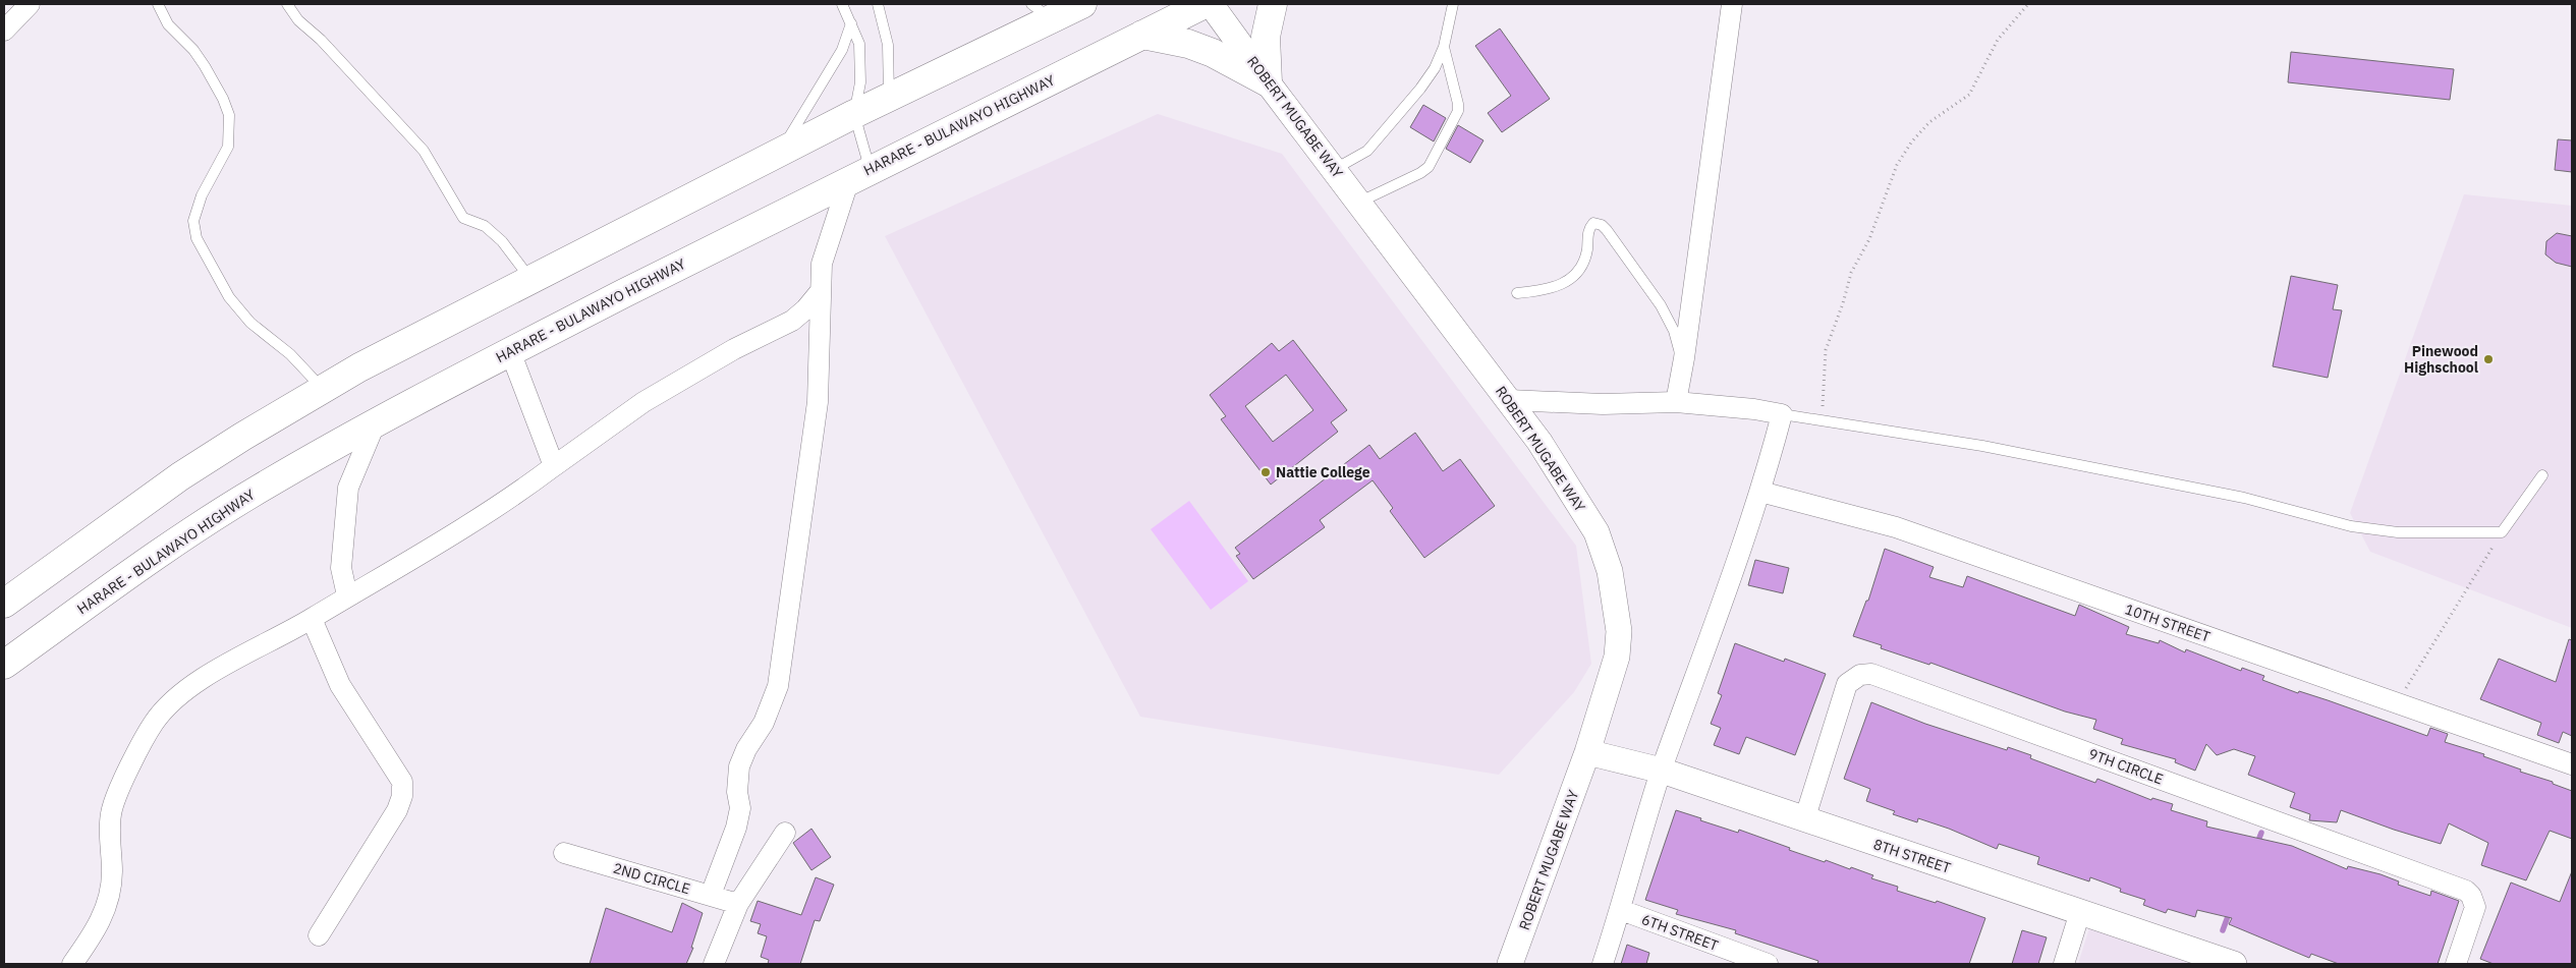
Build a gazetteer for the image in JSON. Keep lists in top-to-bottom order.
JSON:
{
  "streets": {
    "highway": ["HARARE - BULAWAYO HIGHWAY"],
    "street": [
      "ROBERT MUGABE WAY",
      "10TH STREET",
      "9TH CIRCLE",
      "8TH STREET",
      "2ND CIRCLE",
      "6TH STREET"
    ]
  },
  "crossings": [
    ["ROBERT MUGABE WAY", "8TH STREET"],
    ["9TH CIRCLE", "8TH STREET"]
  ],
  "places": ["Pinewood Highschool", "Nattie College"]
}
